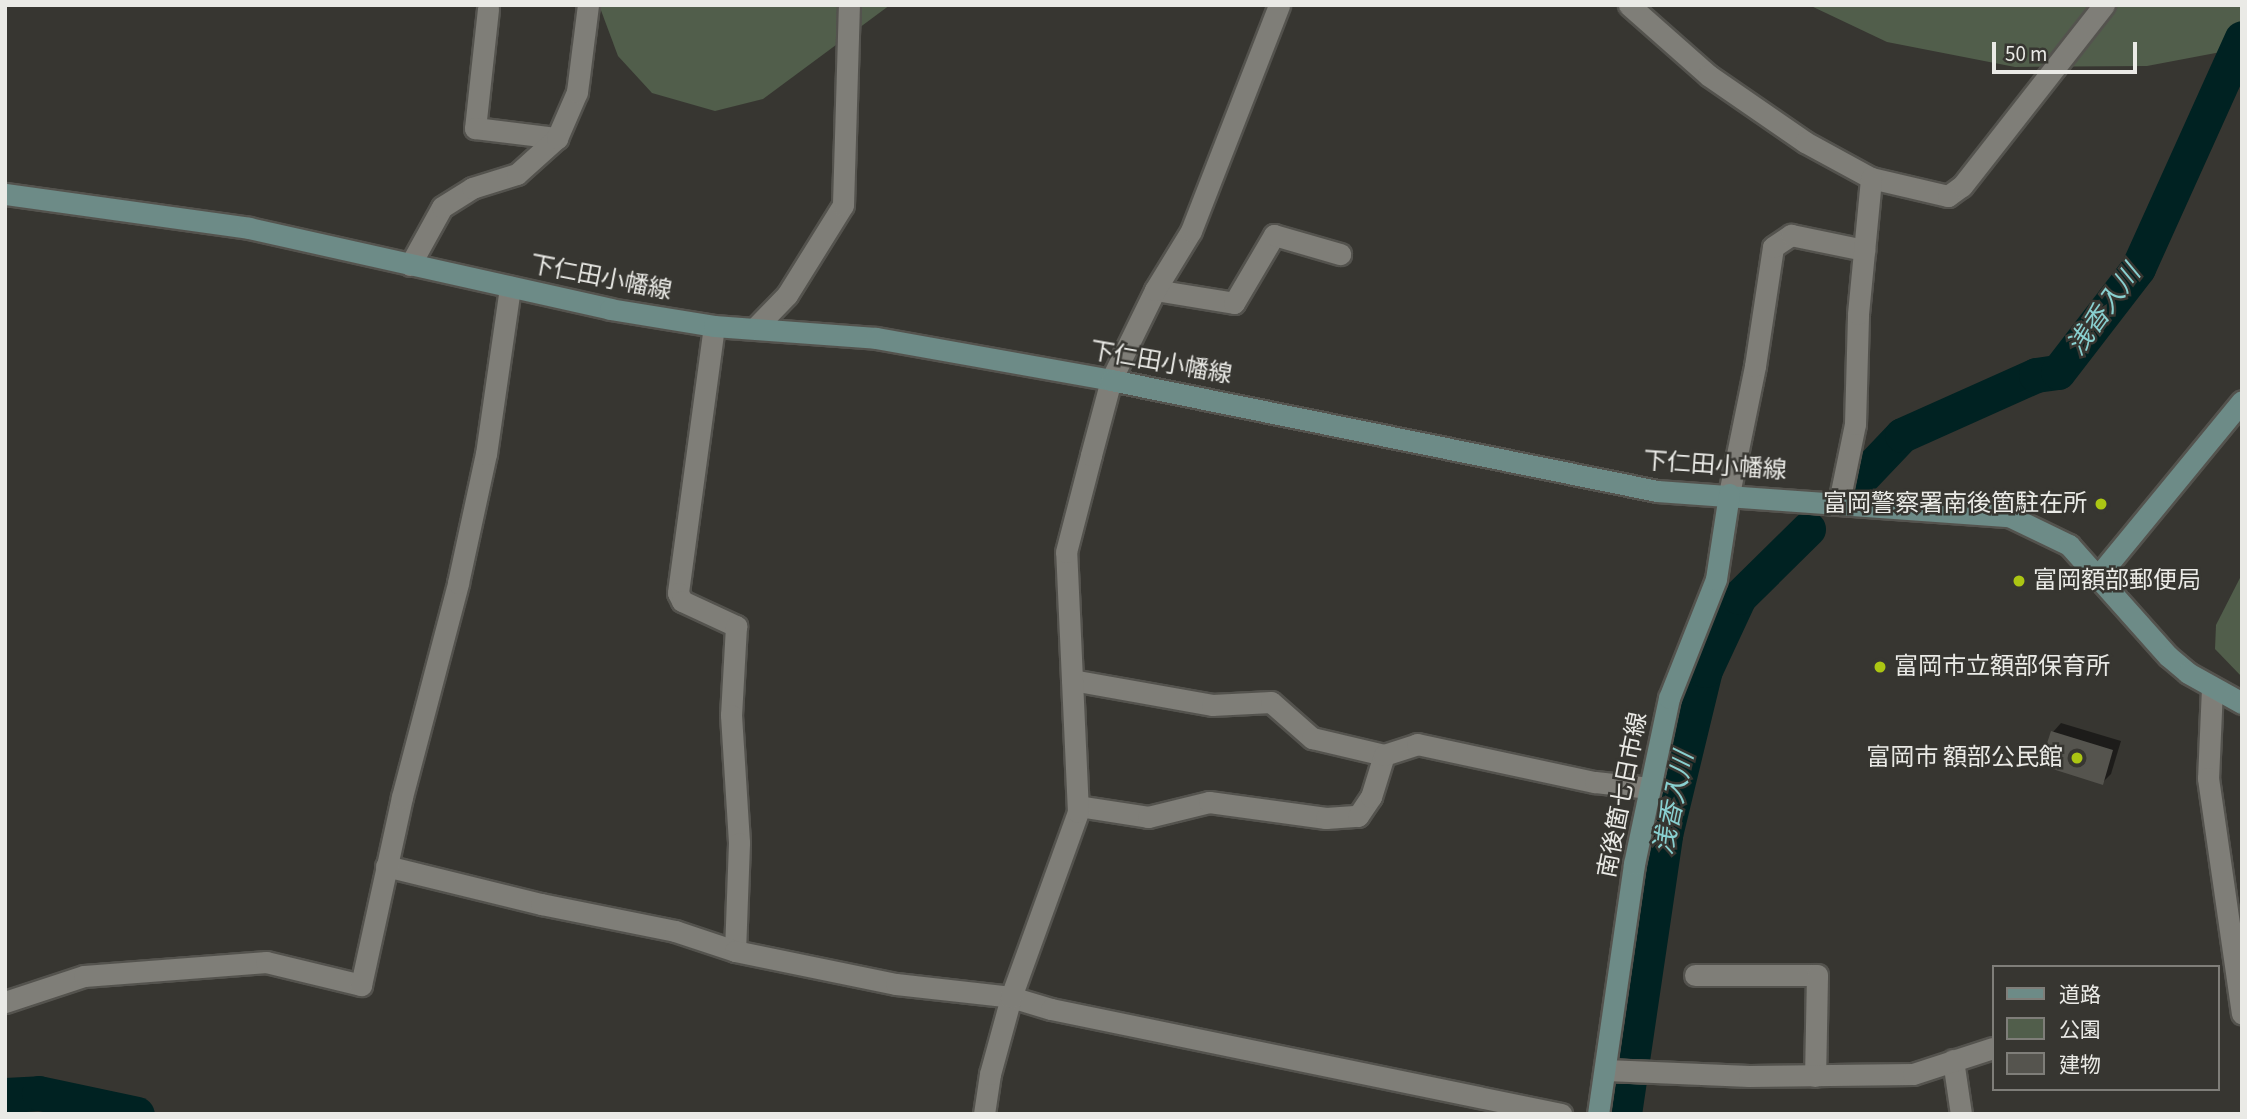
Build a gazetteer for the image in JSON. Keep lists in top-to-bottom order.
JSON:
{
  "streets": {
    "main road": ["下仁田小幡線", "南後箇七日市線"]
  },
  "crossings": [
    ["下仁田小幡線", "南後箇七日市線"]
  ],
  "water": ["浅香入川"],
  "places": [
    "富岡警察署南後箇駐在所",
    "富岡額部郵便局",
    "富岡市立額部保育所",
    "富岡市 額部公民館"
  ],
  "legend": ["道路", "公園", "建物"],
  "scale_bar": "50 m"
}
